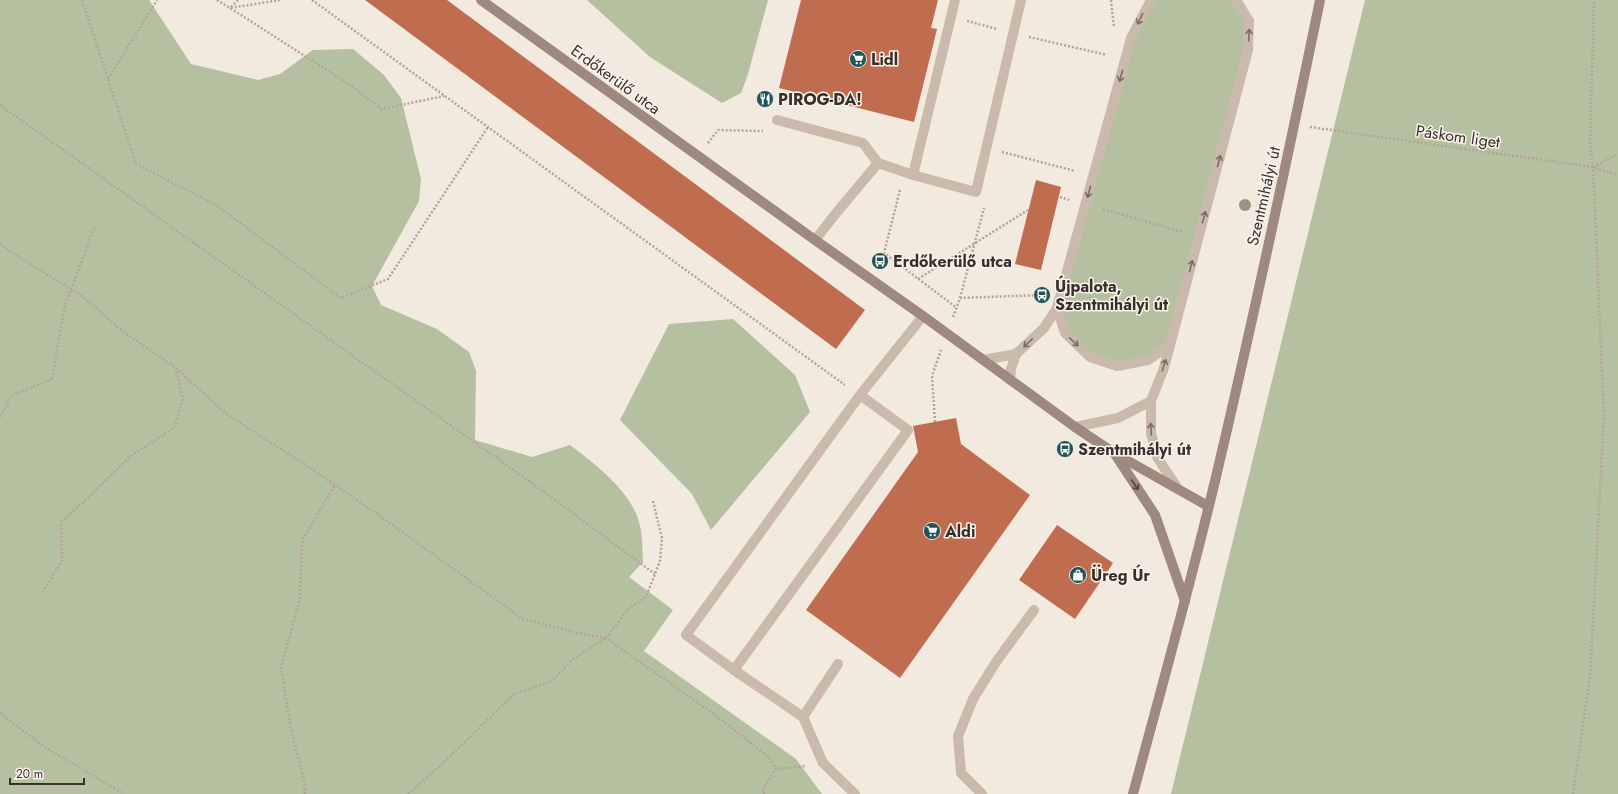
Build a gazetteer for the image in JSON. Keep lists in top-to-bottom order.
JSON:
{
  "streets": {
    "street": ["Erdőkerülő utca", "Szentmihályi út"],
    "path": ["Páskom liget"]
  },
  "crossings": [
    ["Erdőkerülő utca", "Szentmihályi út"],
    ["Páskom liget", "Szentmihályi út"]
  ],
  "places": {
    "supermarket": ["Lidl", "Aldi"],
    "restaurant": ["PIROG-DA!"],
    "bus stop": ["Erdőkerülő utca", "Újpalota, Szentmihályi út", "Szentmihályi út"],
    "shop": ["Üreg Úr"]
  },
  "scale_bar": "20 m"
}
